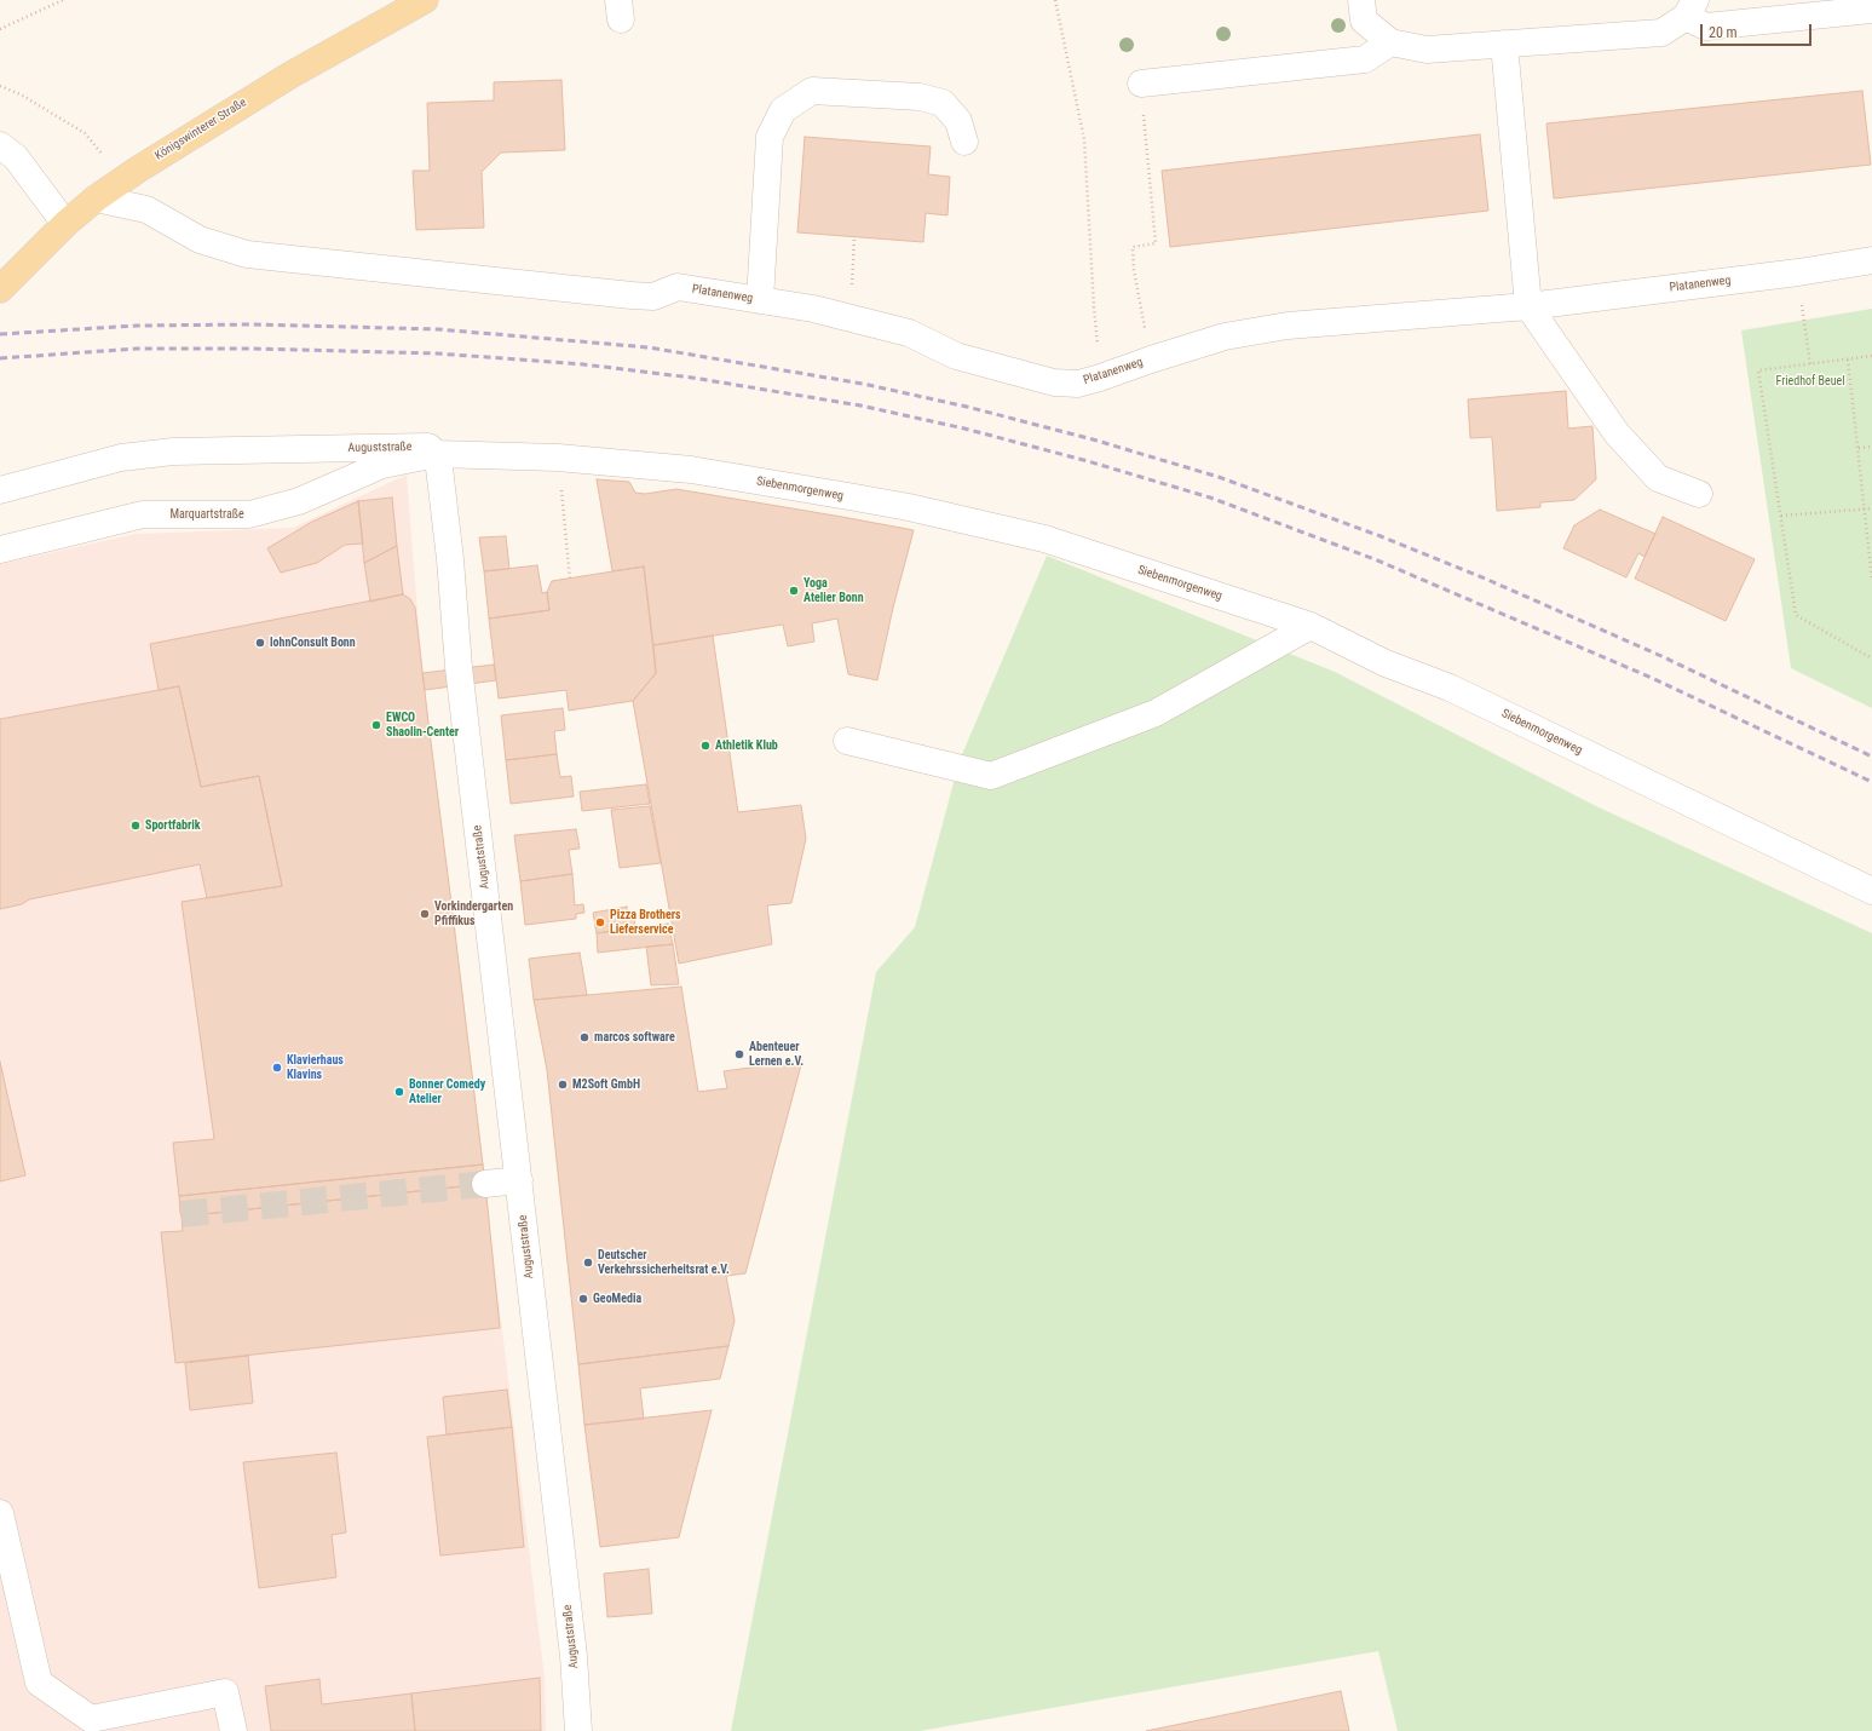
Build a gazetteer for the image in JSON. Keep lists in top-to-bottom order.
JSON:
{
  "streets": {
    "main road": ["Königswinterer Straße"],
    "street": [
      "Platanenweg",
      "Auguststraße",
      "Siebenmorgenweg",
      "Marquartstraße"
    ]
  },
  "crossings": [
    ["Königswinterer Straße", "Platanenweg"],
    ["Auguststraße", "Siebenmorgenweg"],
    ["Auguststraße", "Marquartstraße"],
    ["Siebenmorgenweg", "Marquartstraße"]
  ],
  "parks": ["Friedhof Beuel"],
  "places": [
    "Yoga Atelier Bonn",
    "lohnConsult Bonn",
    "EWCO Shaolin-Center",
    "Athletik Klub",
    "Sportfabrik",
    "Vorkindergarten Pfiffikus",
    "Pizza Brothers Lieferservice",
    "marcos software",
    "Abenteuer Lernen e.V.",
    "Klavierhaus Klavins",
    "M2Soft GmbH",
    "Bonner Comedy Atelier",
    "Deutscher Verkehrssicherheitsrat e.V.",
    "GeoMedia"
  ],
  "scale_bar": "20 m"
}
